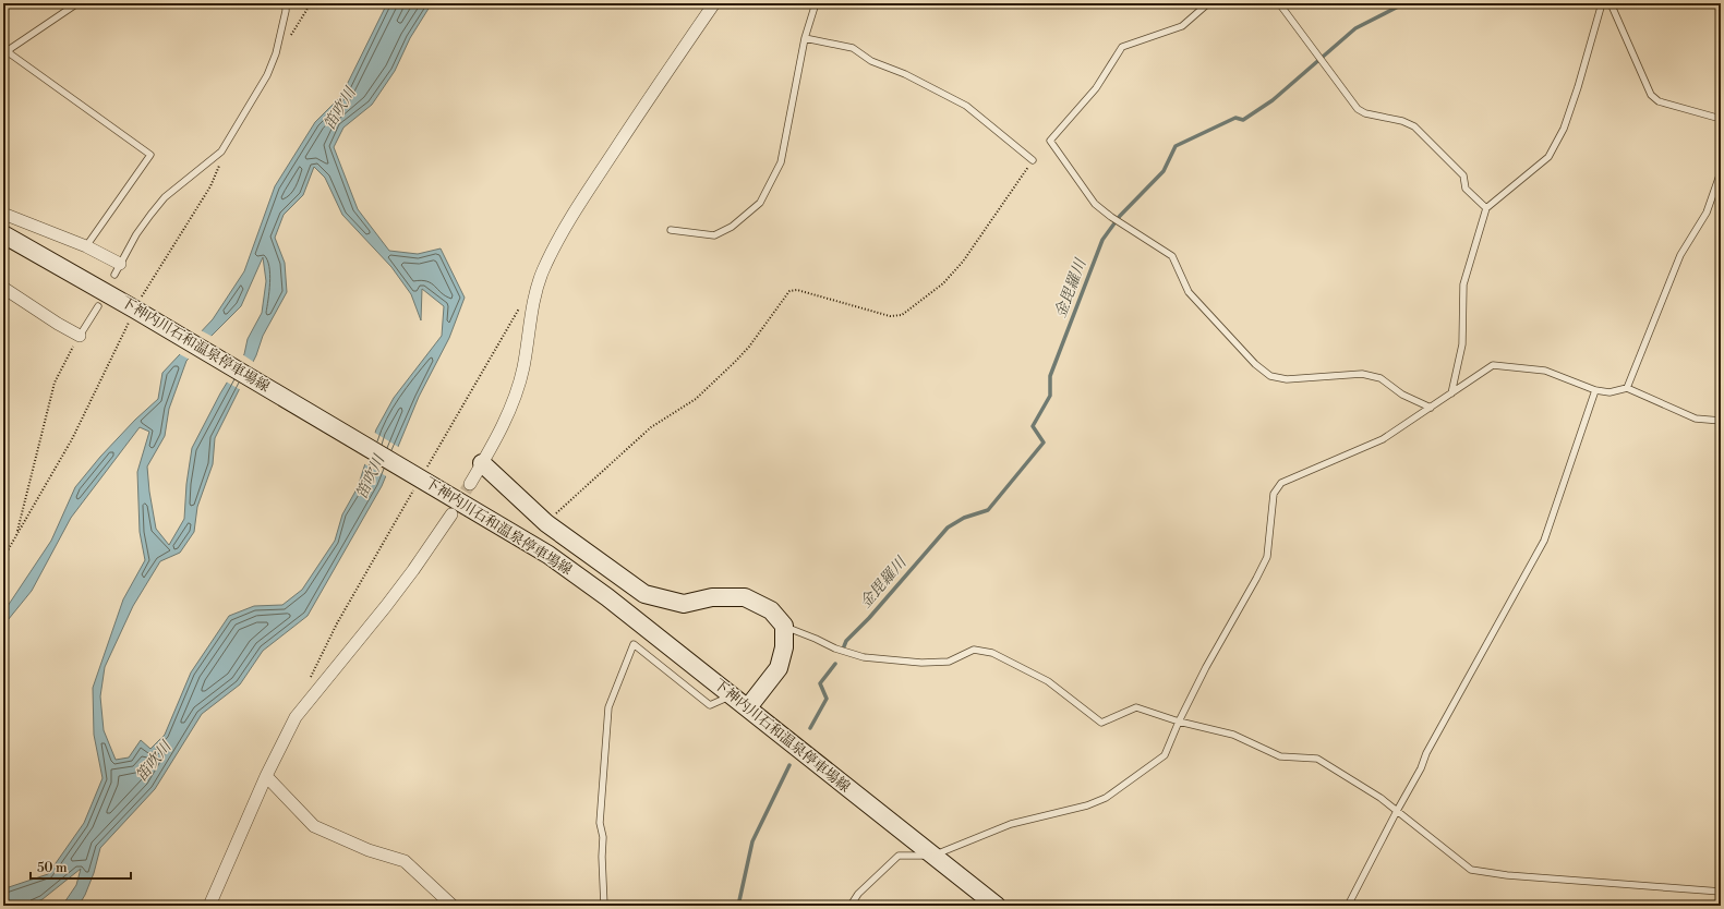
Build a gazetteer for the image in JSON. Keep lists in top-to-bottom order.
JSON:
{
  "streets": {
    "main road": ["下神内川石和温泉停車場線"]
  },
  "water": ["笛吹川", "金毘羅川"],
  "scale_bar": "50 m"
}
